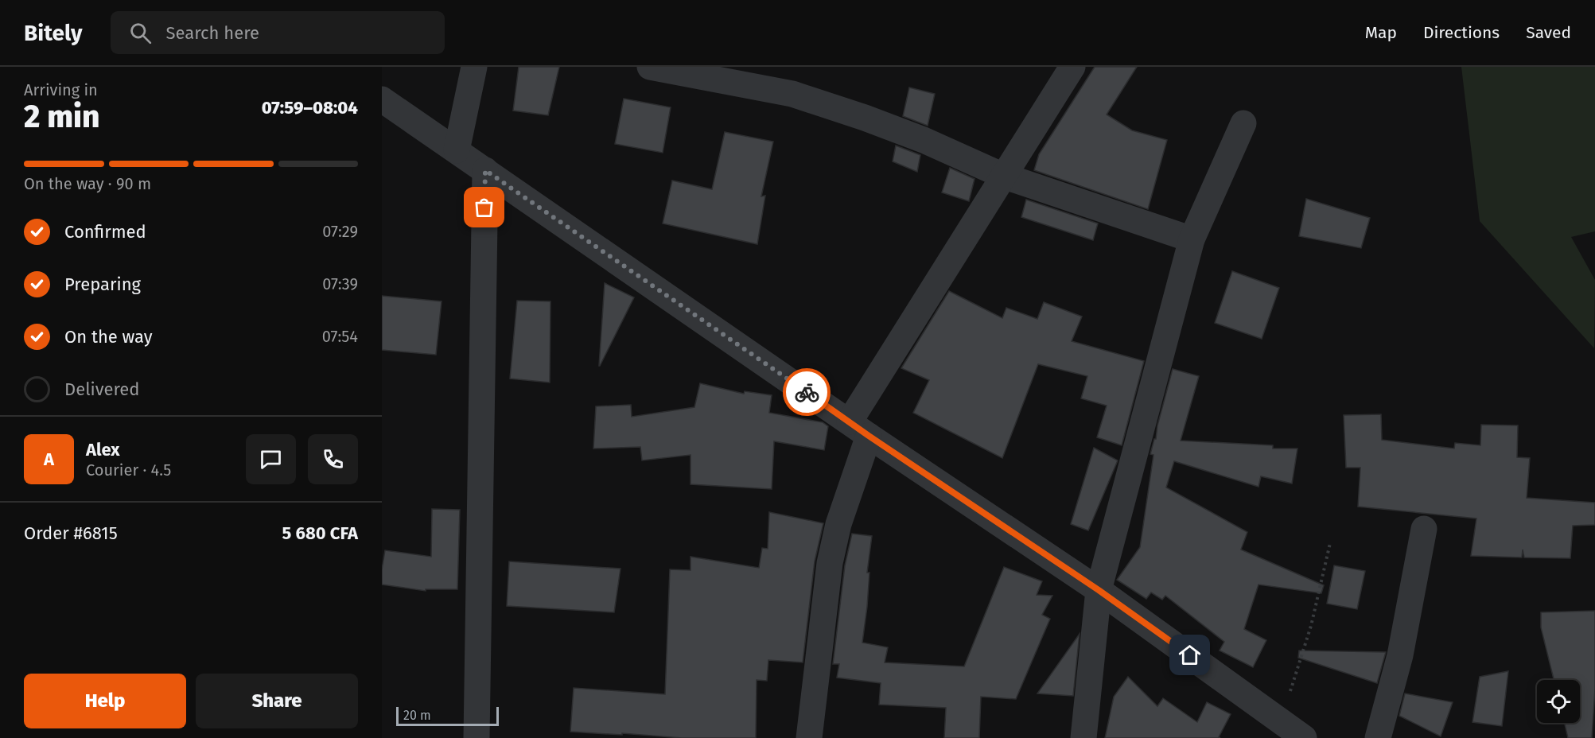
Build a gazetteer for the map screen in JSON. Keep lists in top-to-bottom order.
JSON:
{
  "scale_bar": "20 m",
  "page": {
    "header": "Bitely",
    "search": "Search here",
    "nav": ["Map", "Directions", "Saved"],
    "heading": ["2 min", "Arriving in", "07:59–08:04"],
    "panel": [
      "Alex",
      "Courier · 4.5",
      "Order #6815",
      "5 680 CFA"
    ],
    "bar": "On the way · 90 m",
    "list": [
      ["Confirmed", "07:29"],
      ["Preparing", "07:39"],
      ["On the way", "07:54"],
      "Delivered"
    ],
    "round": "A",
    "buttons": ["Help", "Share"],
    "scale": "20 m"
  }
}
